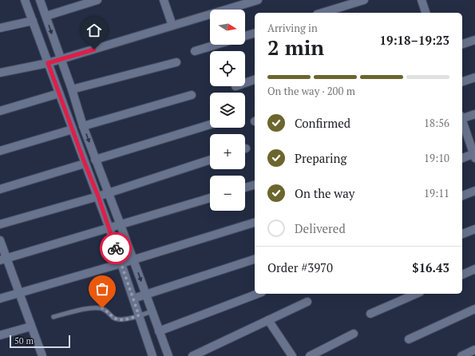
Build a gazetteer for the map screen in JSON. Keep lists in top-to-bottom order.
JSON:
{
  "scale_bar": "50 m",
  "north": "right",
  "page": {
    "map_buttons": ["+", "−"],
    "heading": ["2 min", "Arriving in", "19:18–19:23"],
    "panel": ["Order #3970", "$16.43"],
    "bar": "On the way · 200 m",
    "list": [
      ["Confirmed", "18:56"],
      ["Preparing", "19:10"],
      ["On the way", "19:11"],
      "Delivered"
    ],
    "scale": "50 m"
  }
}
